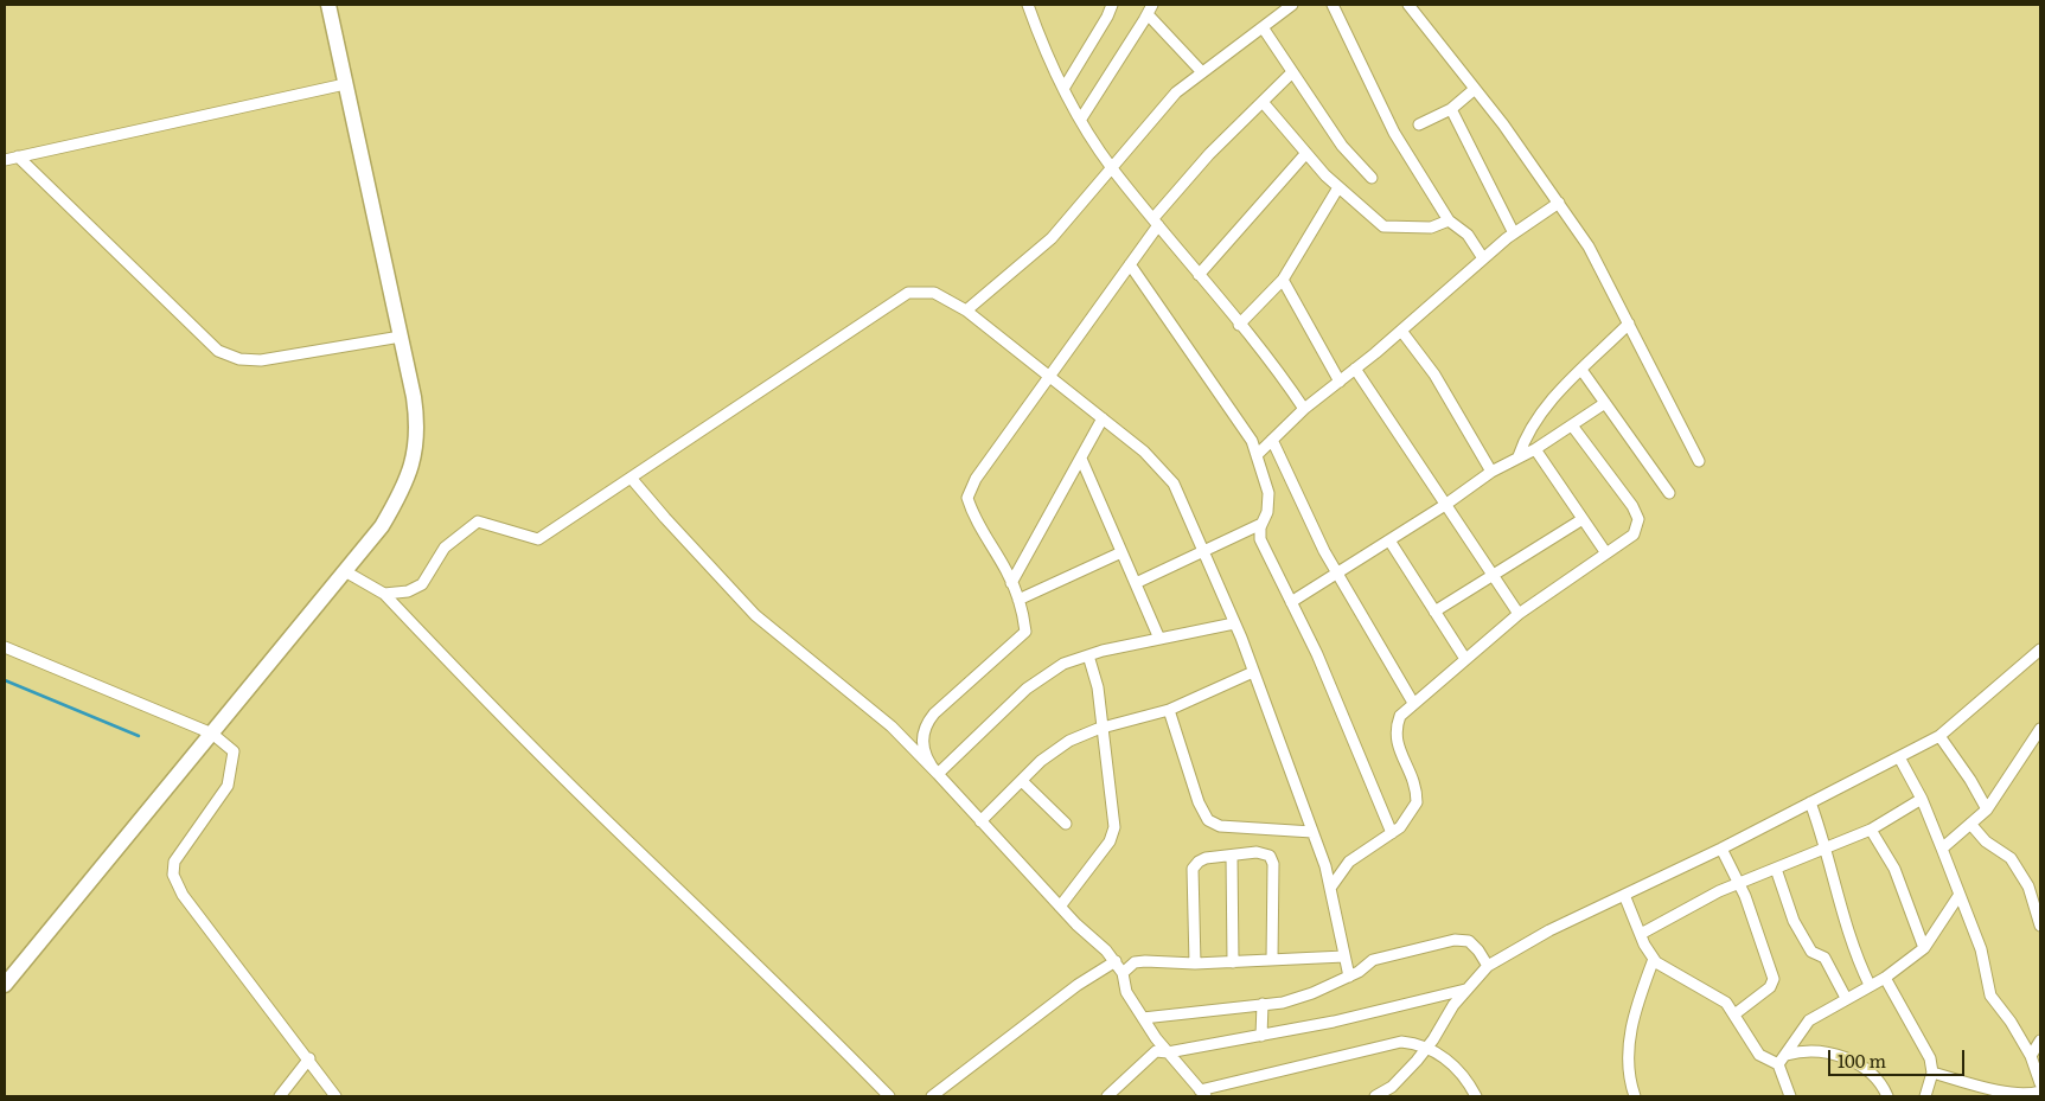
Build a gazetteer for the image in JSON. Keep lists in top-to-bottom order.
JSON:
{
  "scale_bar": "100 m"
}
